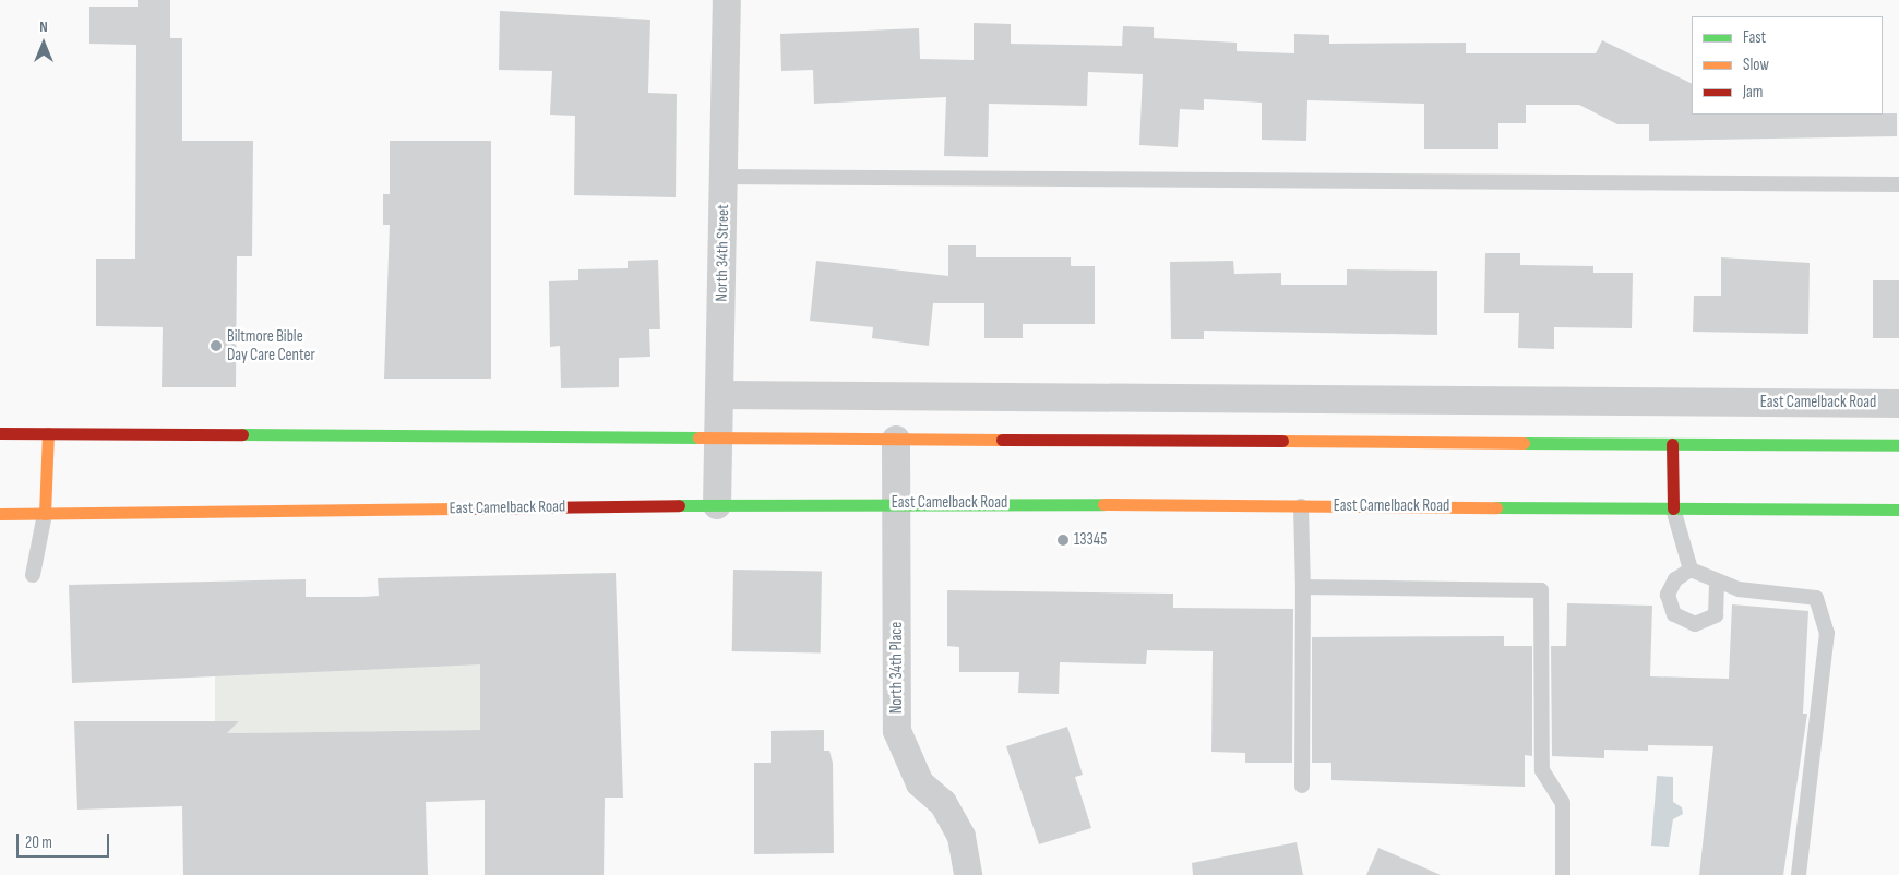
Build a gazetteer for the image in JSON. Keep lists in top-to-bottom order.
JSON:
{
  "streets": {
    "main road": ["East Camelback Road"],
    "street": ["North 34th Street", "North 34th Place"]
  },
  "crossings": [
    ["North 34th Street", "East Camelback Road"],
    ["East Camelback Road", "North 34th Place"]
  ],
  "places": ["Biltmore Bible Day Care Center", "13345"],
  "legend": ["Fast", "Slow", "Jam"],
  "scale_bar": "20 m",
  "north": "top"
}
